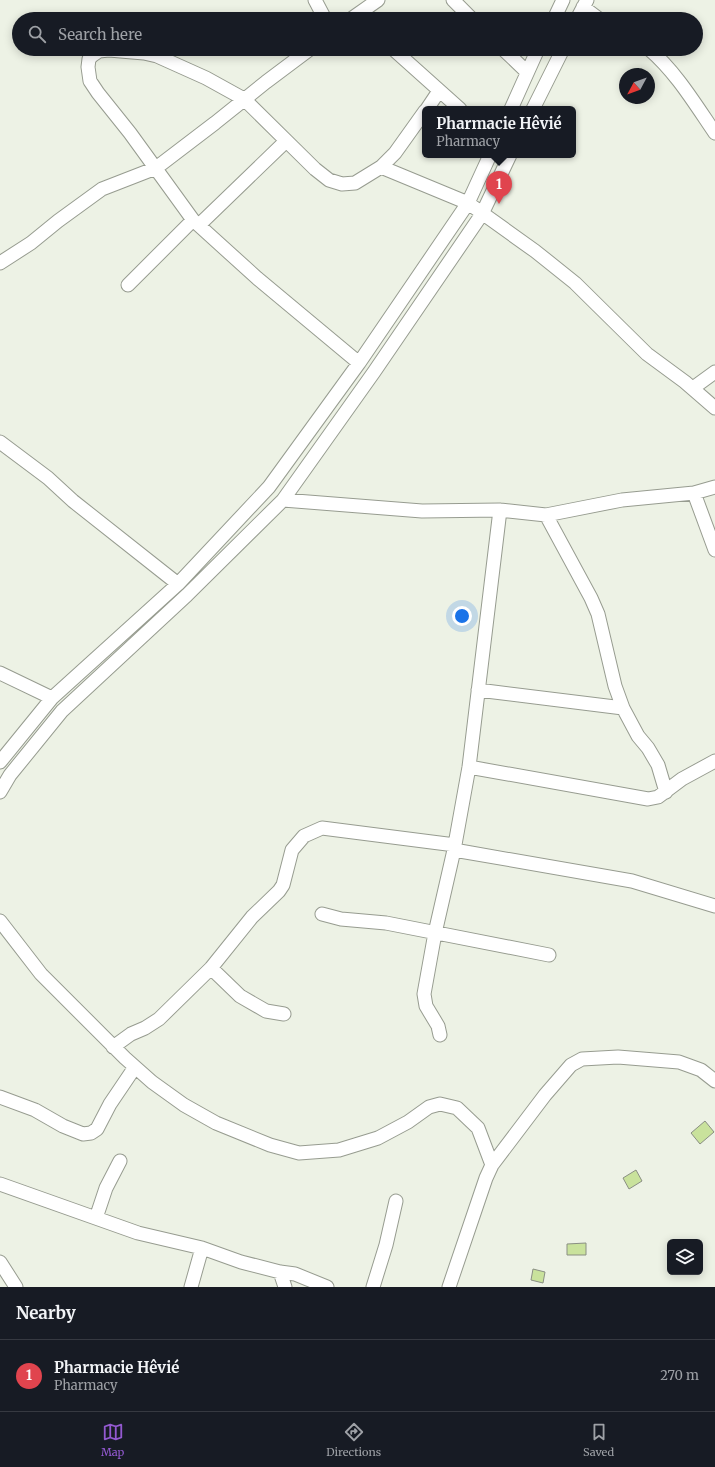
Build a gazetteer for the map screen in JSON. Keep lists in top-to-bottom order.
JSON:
{
  "north": "bottom left",
  "page": {
    "search": "Search here",
    "popup": ["Pharmacie Hêvié", "Pharmacy"],
    "pins": "1",
    "heading": "Nearby",
    "list": [
      {
        "mark": "1",
        "name": "Pharmacie Hêvié",
        "note": "Pharmacy",
        "value": "270 m"
      }
    ],
    "nav": ["Map", "Directions", "Saved"]
  }
}
